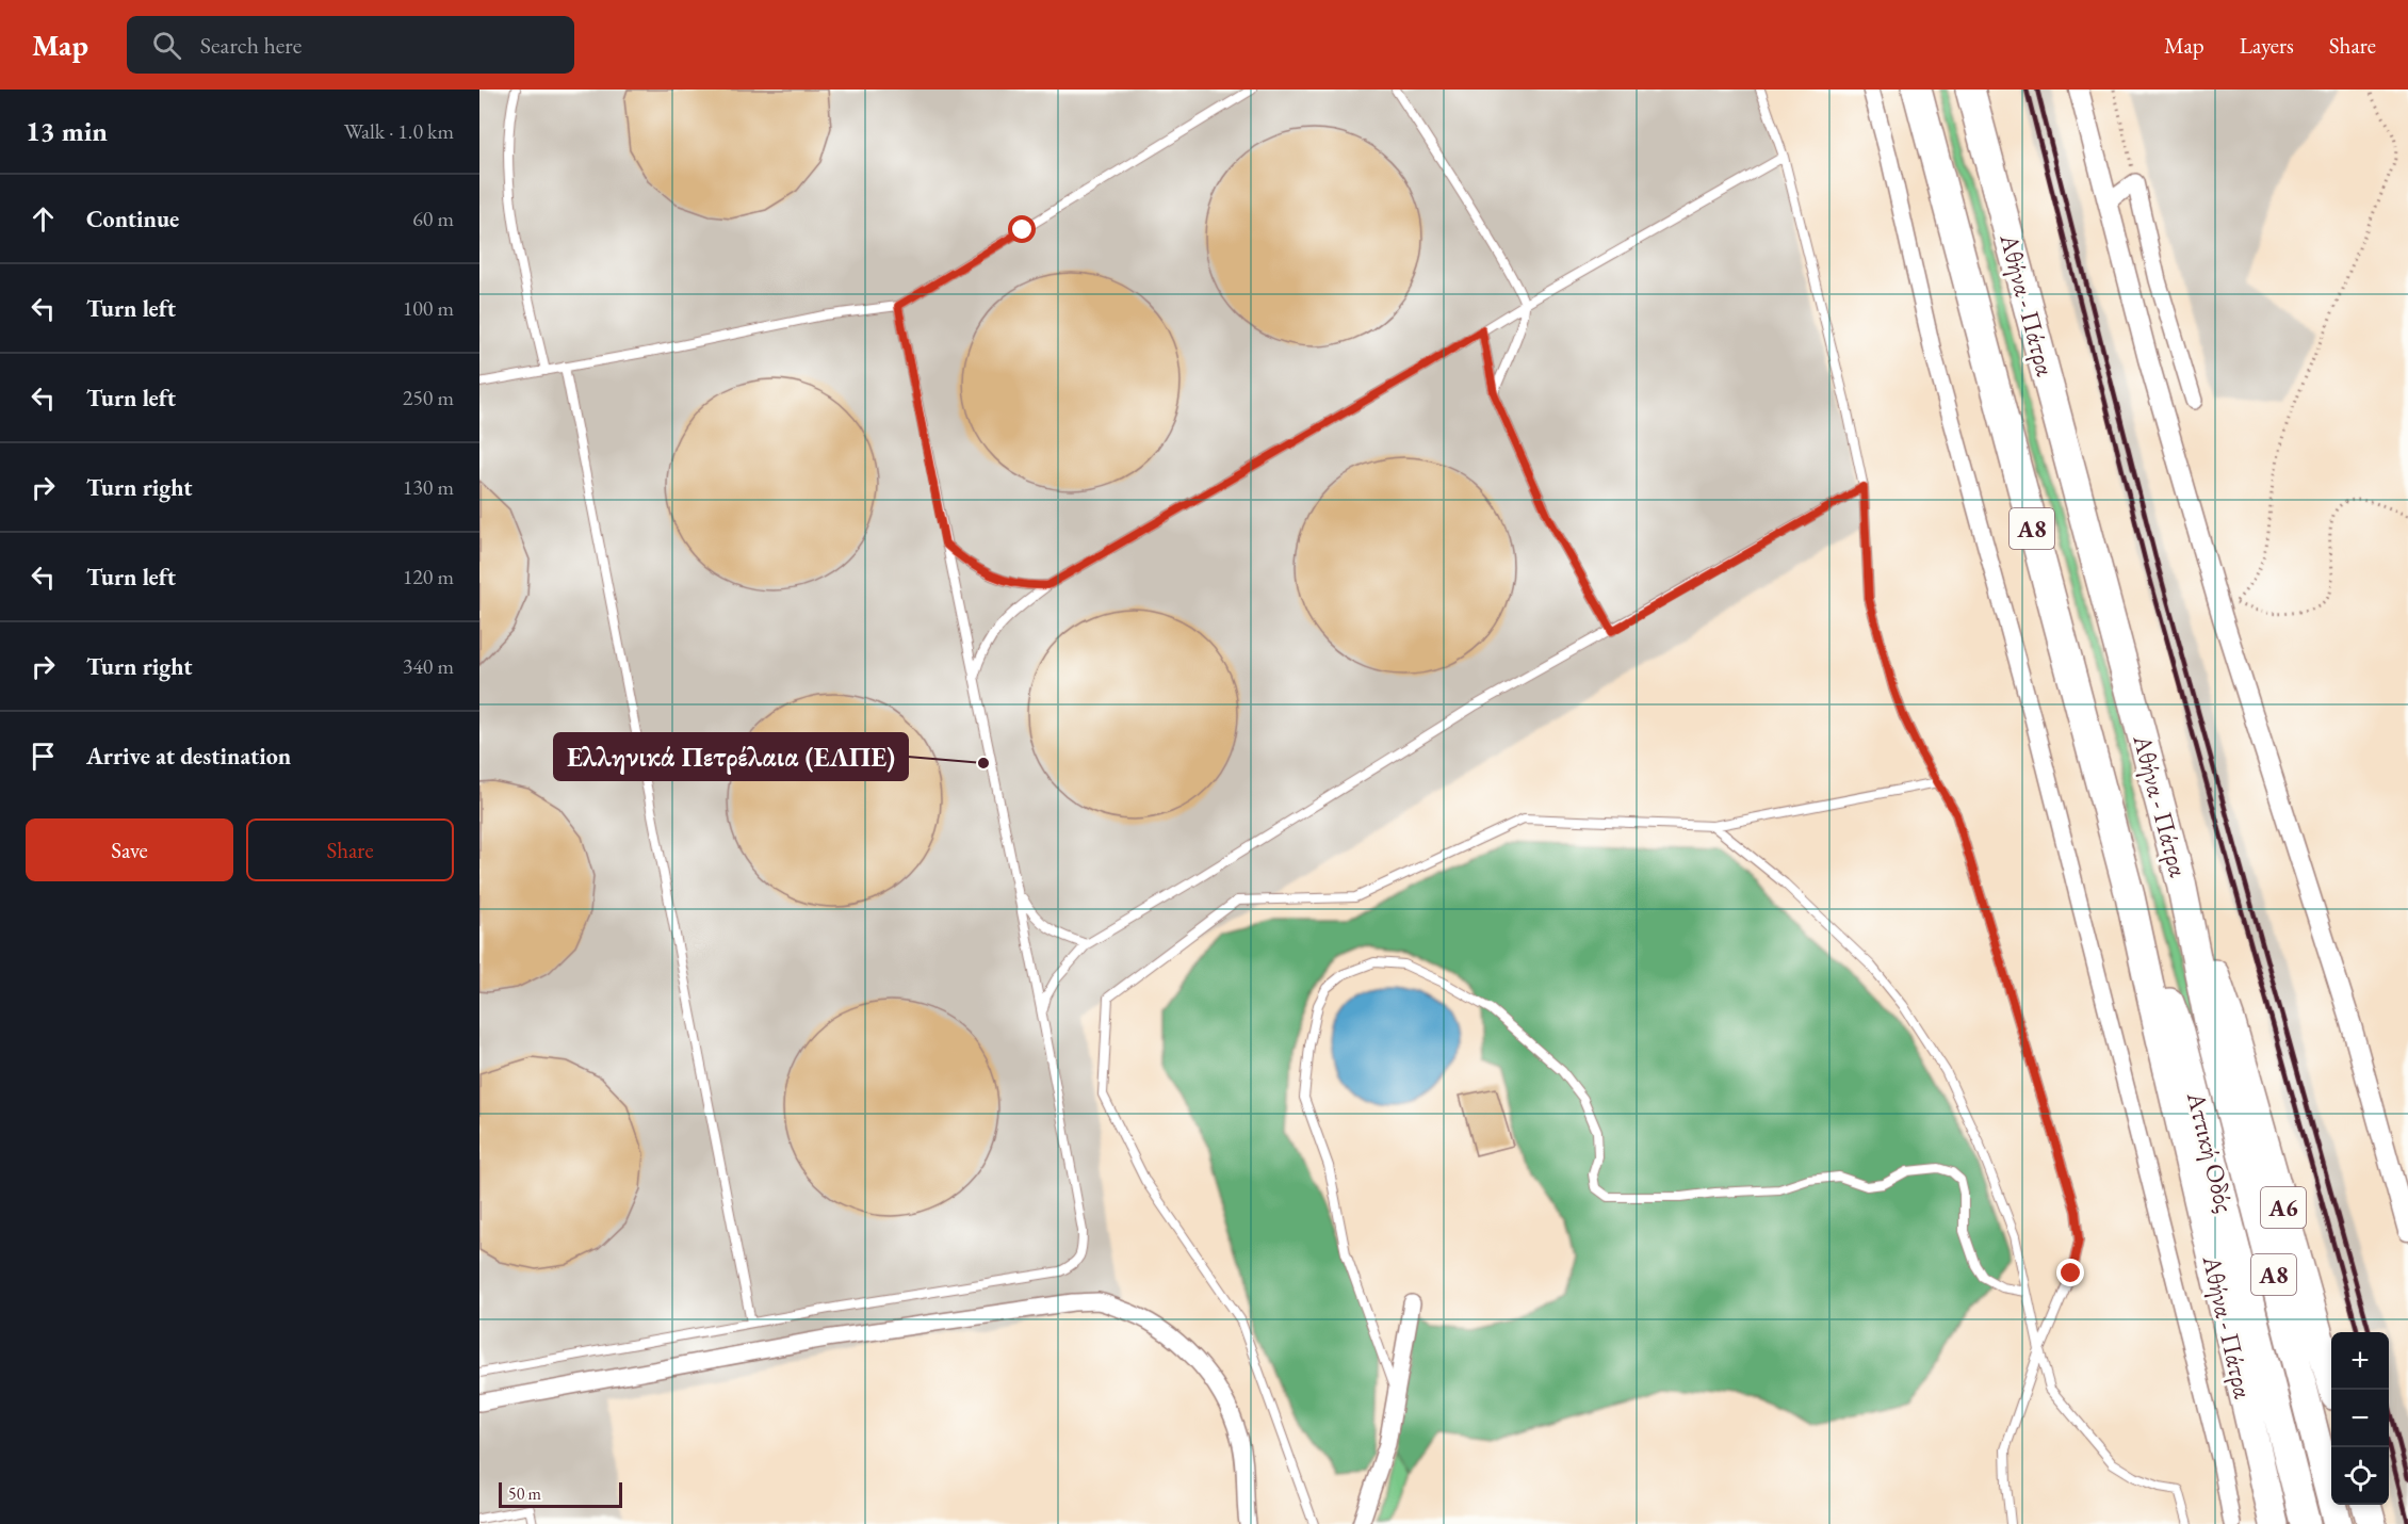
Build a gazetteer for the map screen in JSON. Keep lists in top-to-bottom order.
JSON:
{
  "streets": {
    "highway": [
      "Αθήνα - Πάτρα",
      "Α8",
      "Αττική Οδός",
      "Α6"
    ]
  },
  "crossings": [
    ["Αθήνα - Πάτρα", "Αττική Οδός"]
  ],
  "places": ["Ελληνικά Πετρέλαια (ΕΛΠΕ)"],
  "scale_bar": "50 m",
  "page": {
    "header": "Map",
    "search": "Search here",
    "nav": ["Map", "Layers", "Share"],
    "heading": ["13 min", "Walk · 1.0 km"],
    "list": [
      ["Continue", "60 m"],
      ["Turn left", "100 m"],
      ["Turn left", "250 m"],
      ["Turn right", "130 m"],
      ["Turn left", "120 m"],
      ["Turn right", "340 m"],
      "Arrive at destination"
    ],
    "buttons": ["Save", "Share"],
    "map_buttons": ["+", "−"],
    "scale": "50 m"
  }
}
